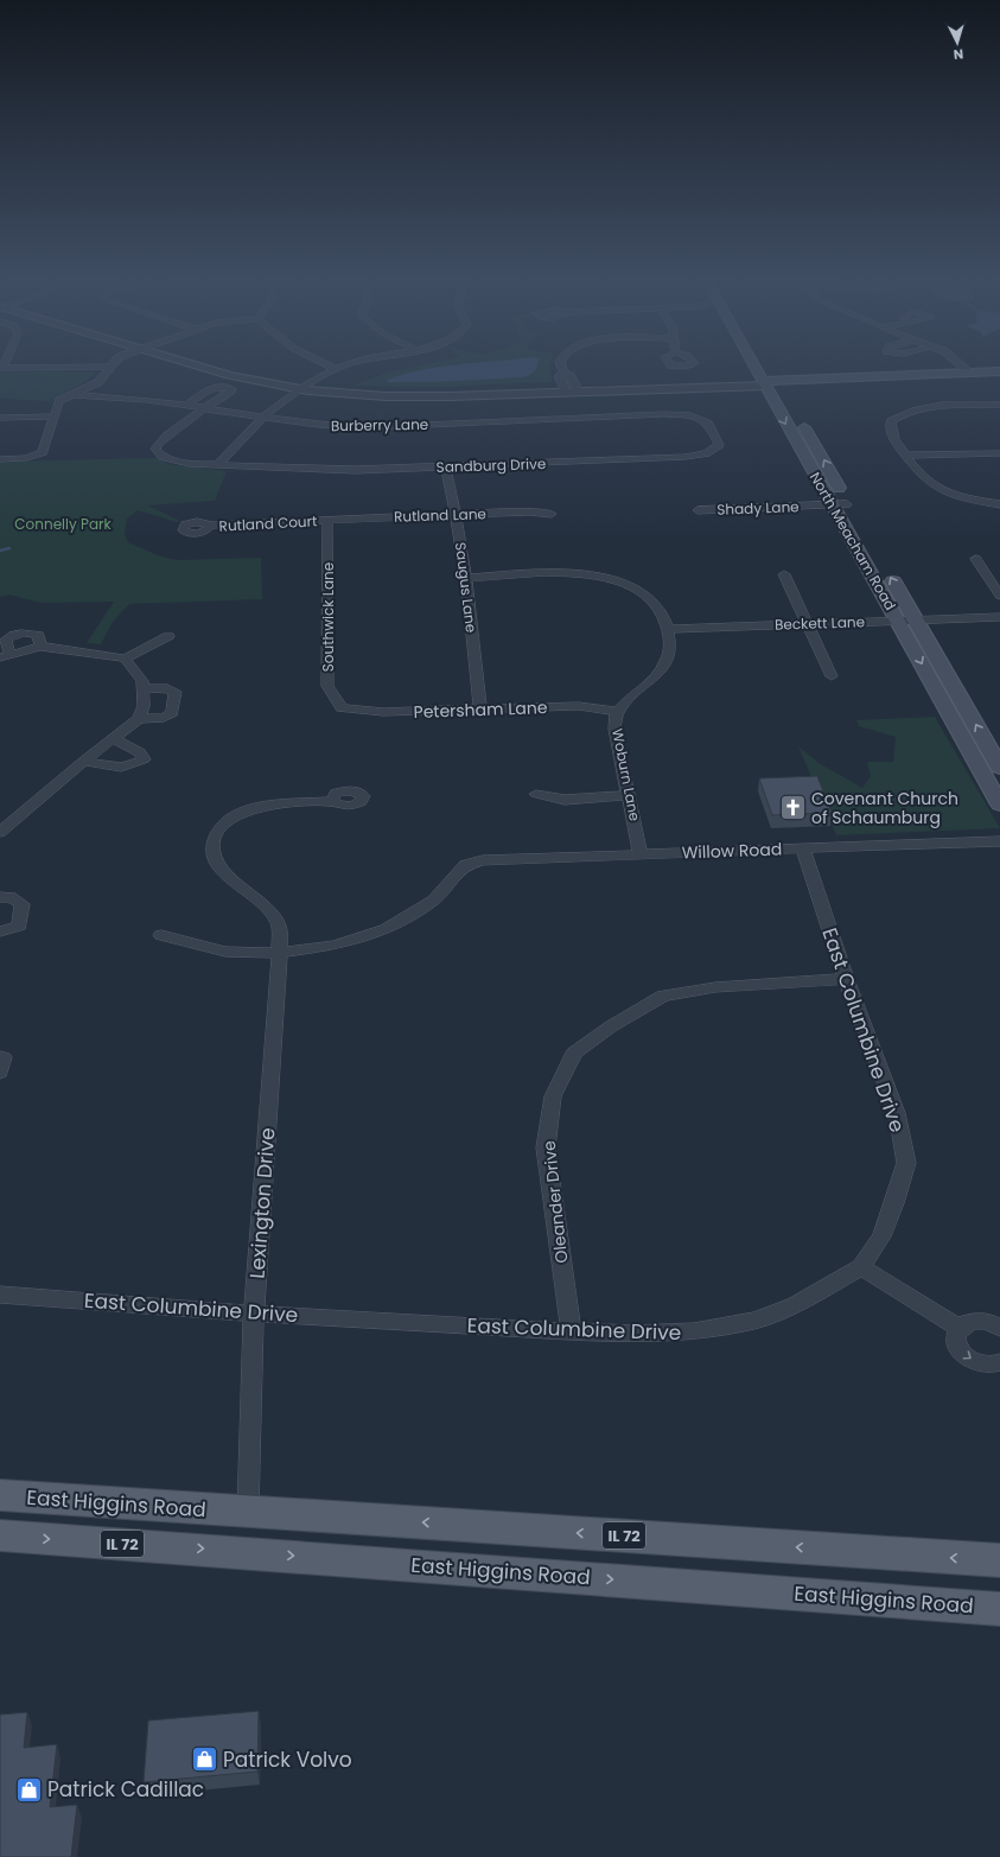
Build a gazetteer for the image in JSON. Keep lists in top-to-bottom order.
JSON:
{
  "streets": {
    "main road": ["North Meacham Road", "East Higgins Road", "IL 72"],
    "street": [
      "Burberry Lane",
      "Sandburg Drive",
      "Shady Lane",
      "Rutland Lane",
      "Rutland Court",
      "Saugus Lane",
      "Southwick Lane",
      "Beckett Lane",
      "Petersham Lane",
      "Woburn Lane",
      "Willow Road",
      "East Columbine Drive",
      "Oleander Drive",
      "Lexington Drive"
    ]
  },
  "crossings": [
    ["Burberry Lane", "Sandburg Drive"],
    ["Sandburg Drive", "Saugus Lane"],
    ["Shady Lane", "North Meacham Road"],
    ["Rutland Lane", "Rutland Court"],
    ["Rutland Lane", "Saugus Lane"],
    ["Rutland Lane", "Southwick Lane"],
    ["Rutland Court", "Southwick Lane"],
    ["North Meacham Road", "Beckett Lane"],
    ["Saugus Lane", "Petersham Lane"],
    ["Saugus Lane", "Woburn Lane"],
    ["Southwick Lane", "Petersham Lane"],
    ["Beckett Lane", "Woburn Lane"],
    ["Petersham Lane", "Woburn Lane"],
    ["Woburn Lane", "Willow Road"],
    ["Willow Road", "East Columbine Drive"],
    ["Willow Road", "Lexington Drive"],
    ["East Columbine Drive", "Oleander Drive"],
    ["East Columbine Drive", "Lexington Drive"],
    ["Lexington Drive", "East Higgins Road"]
  ],
  "parks": ["Connelly Park"],
  "places": {
    "church": ["Covenant Church of Schaumburg"],
    "shop": ["Patrick Volvo", "Patrick Cadillac"]
  },
  "north": "bottom"
}
